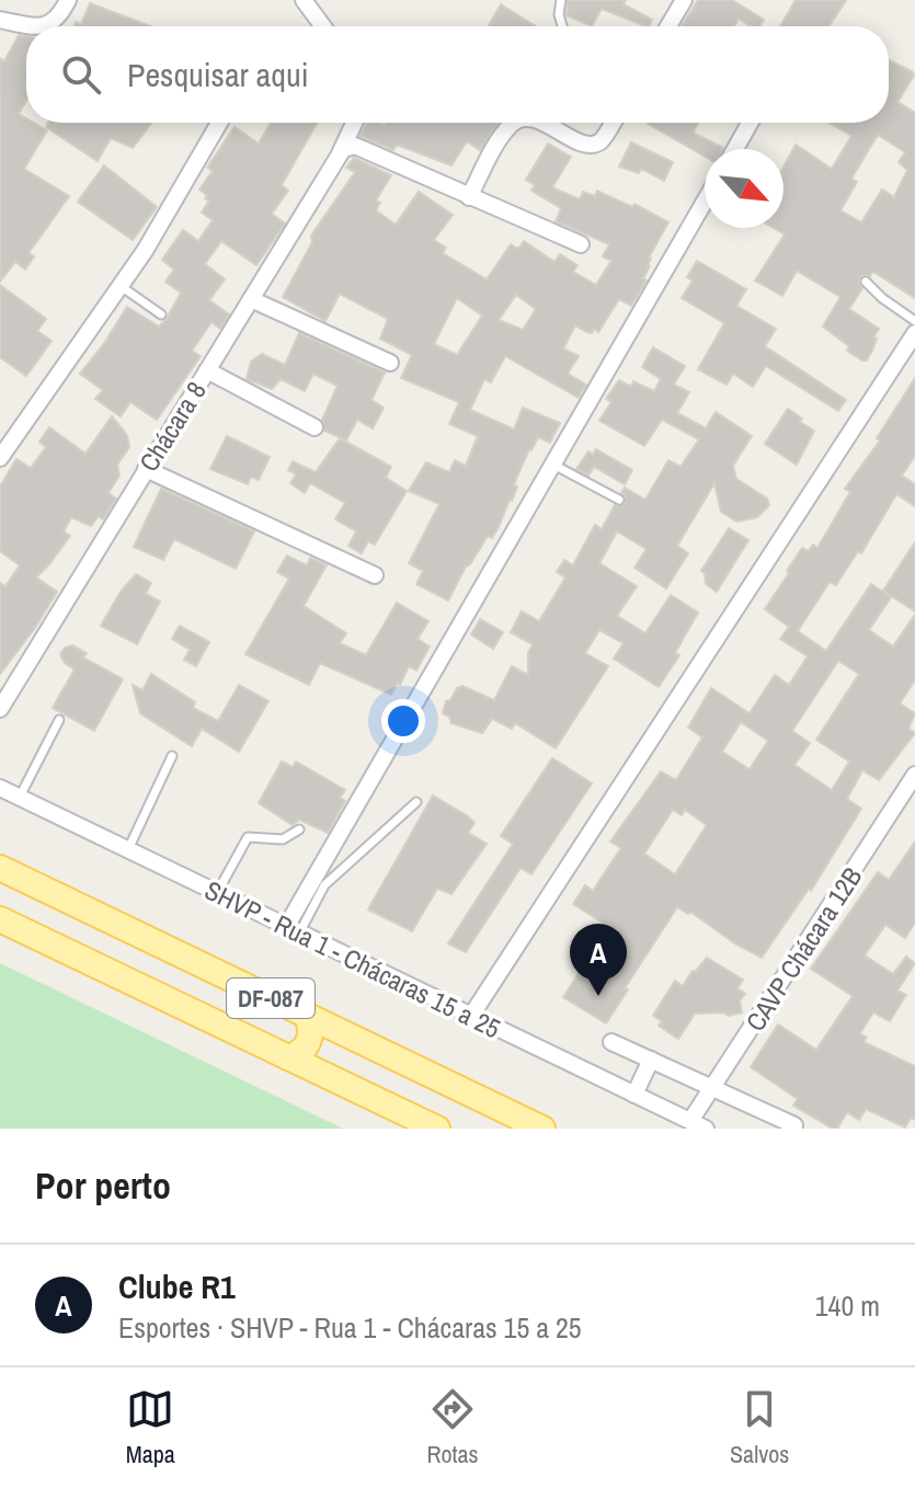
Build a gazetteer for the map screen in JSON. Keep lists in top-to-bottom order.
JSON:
{
  "streets": {
    "main road": ["DF-087"],
    "street": ["Chácara 8", "CAVP Chácara 12B", "SHVP - Rua 1 - Chácaras 15 a 25"]
  },
  "crossings": [
    ["CAVP Chácara 12B", "SHVP - Rua 1 - Chácaras 15 a 25"]
  ],
  "north": "bottom right",
  "page": {
    "search": "Pesquisar aqui",
    "pins": "A",
    "heading": "Por perto",
    "list": [
      {
        "mark": "A",
        "name": "Clube R1",
        "note": "Esportes · SHVP - Rua 1 - Chácaras 15 a 25",
        "value": "140 m"
      }
    ],
    "nav": ["Mapa", "Rotas", "Salvos"]
  }
}
